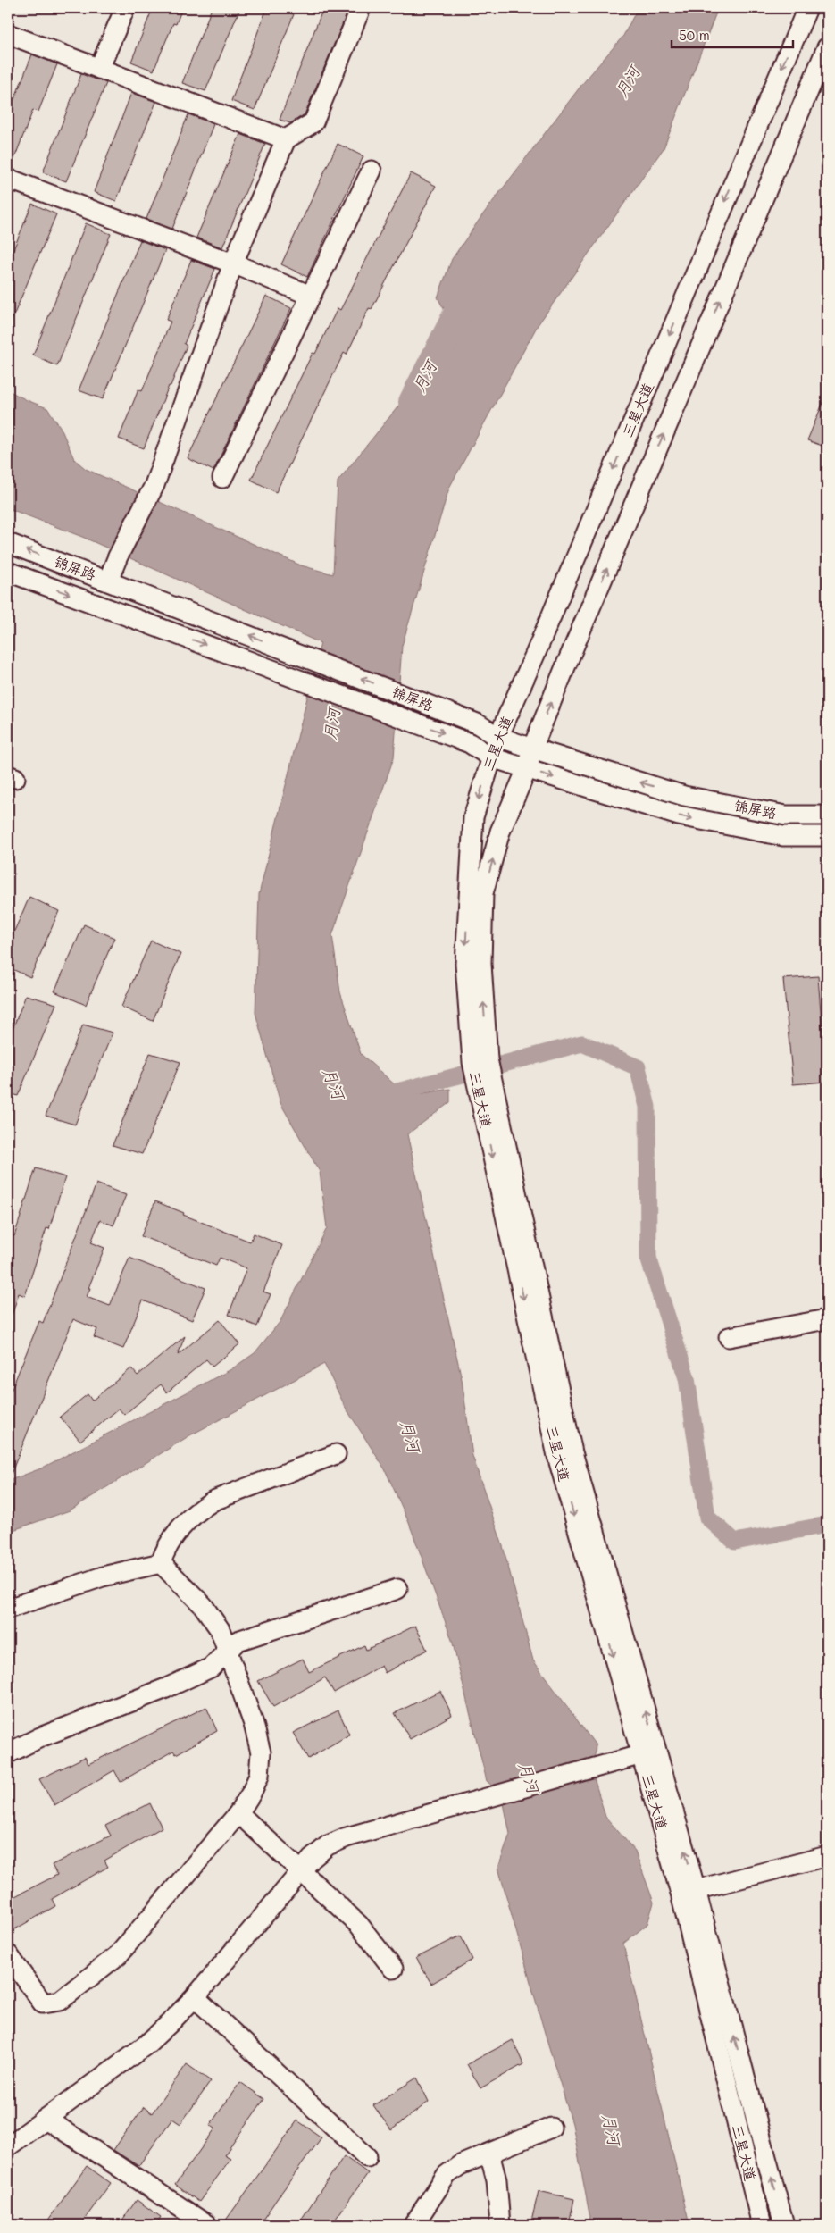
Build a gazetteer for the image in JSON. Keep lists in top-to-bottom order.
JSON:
{
  "streets": {
    "street": ["三星大道", "锦屏路"]
  },
  "crossings": [
    ["三星大道", "锦屏路"]
  ],
  "water": ["月河"],
  "scale_bar": "50 m"
}
